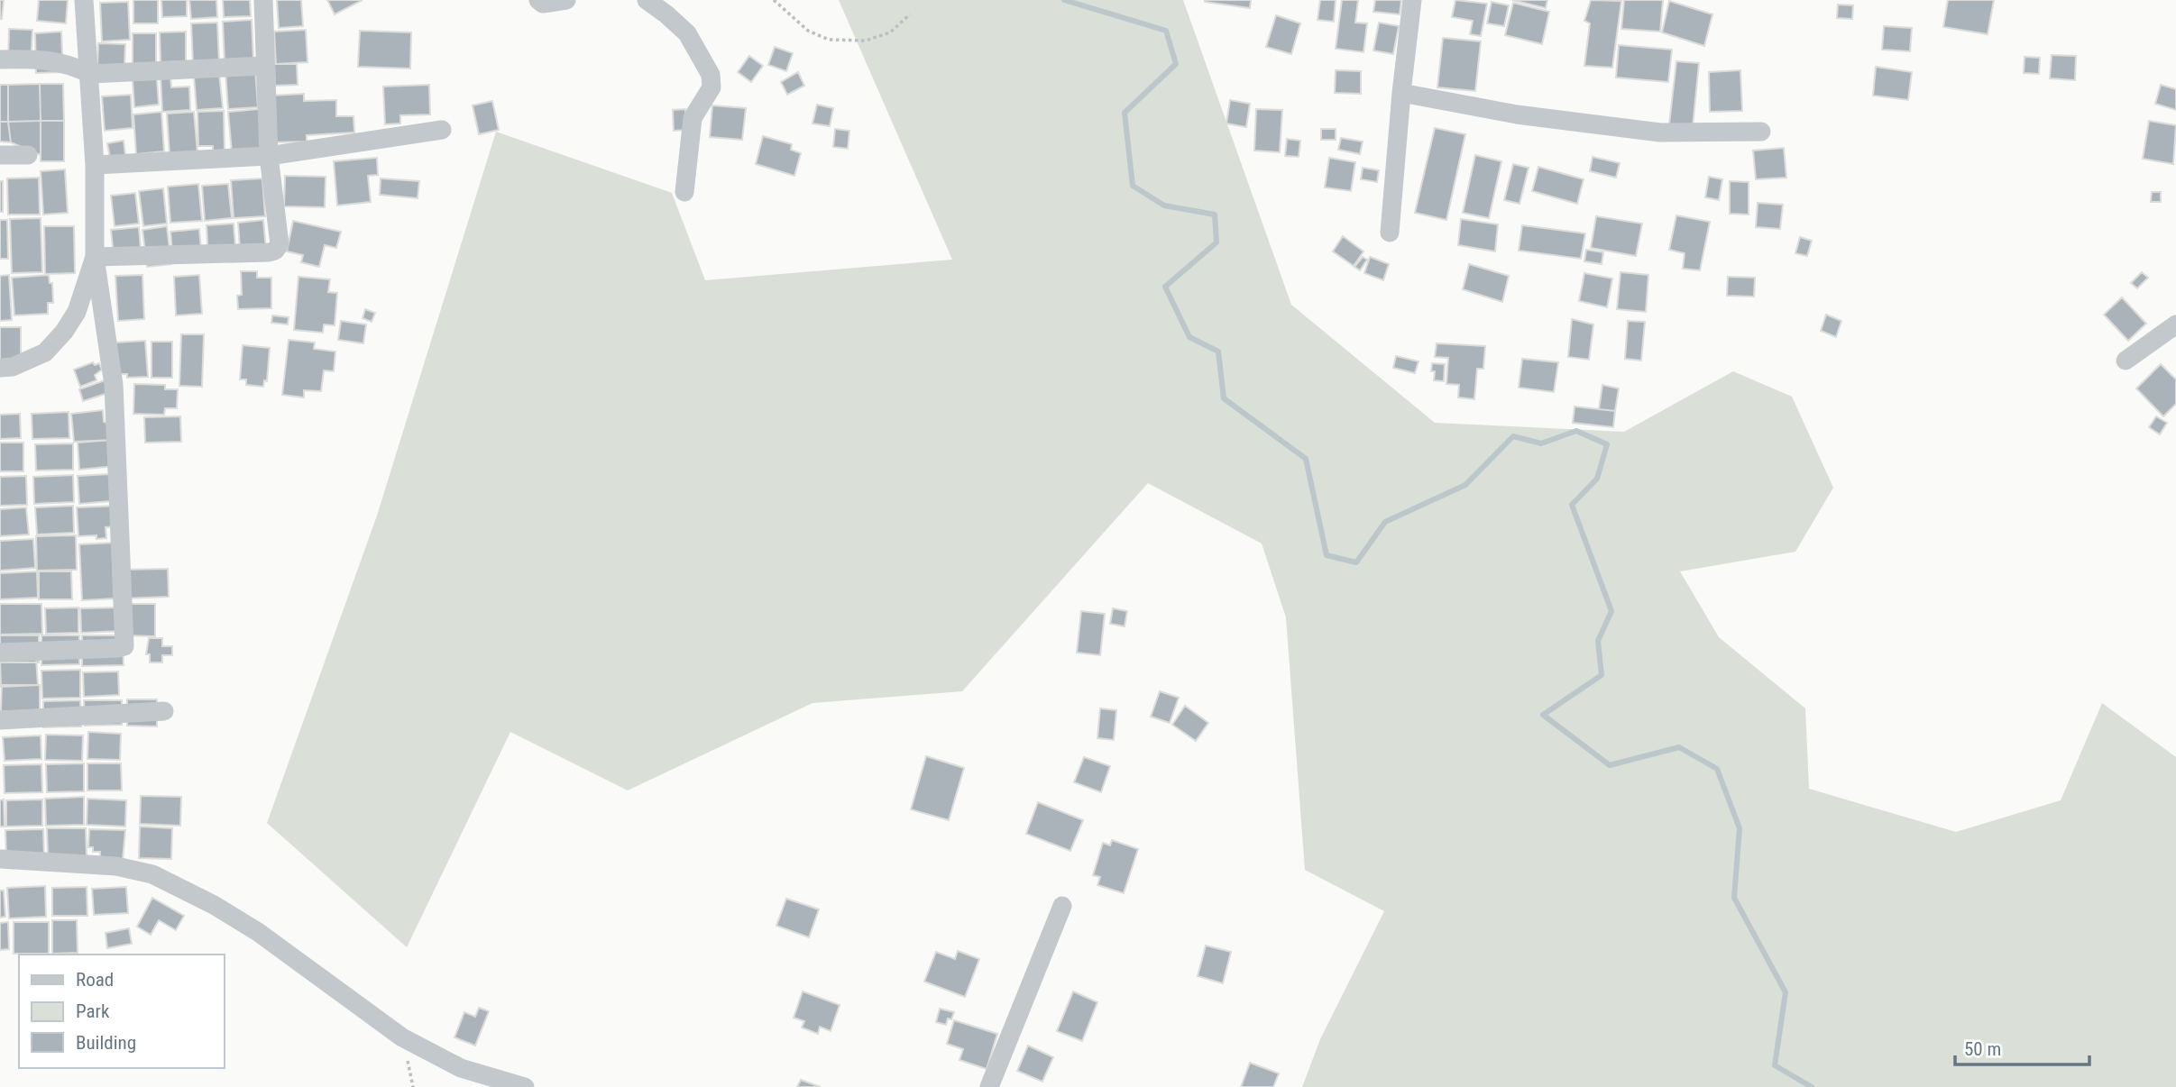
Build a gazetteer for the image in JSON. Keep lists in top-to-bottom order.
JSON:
{
  "legend": ["Road", "Park", "Building"],
  "scale_bar": "50 m"
}
